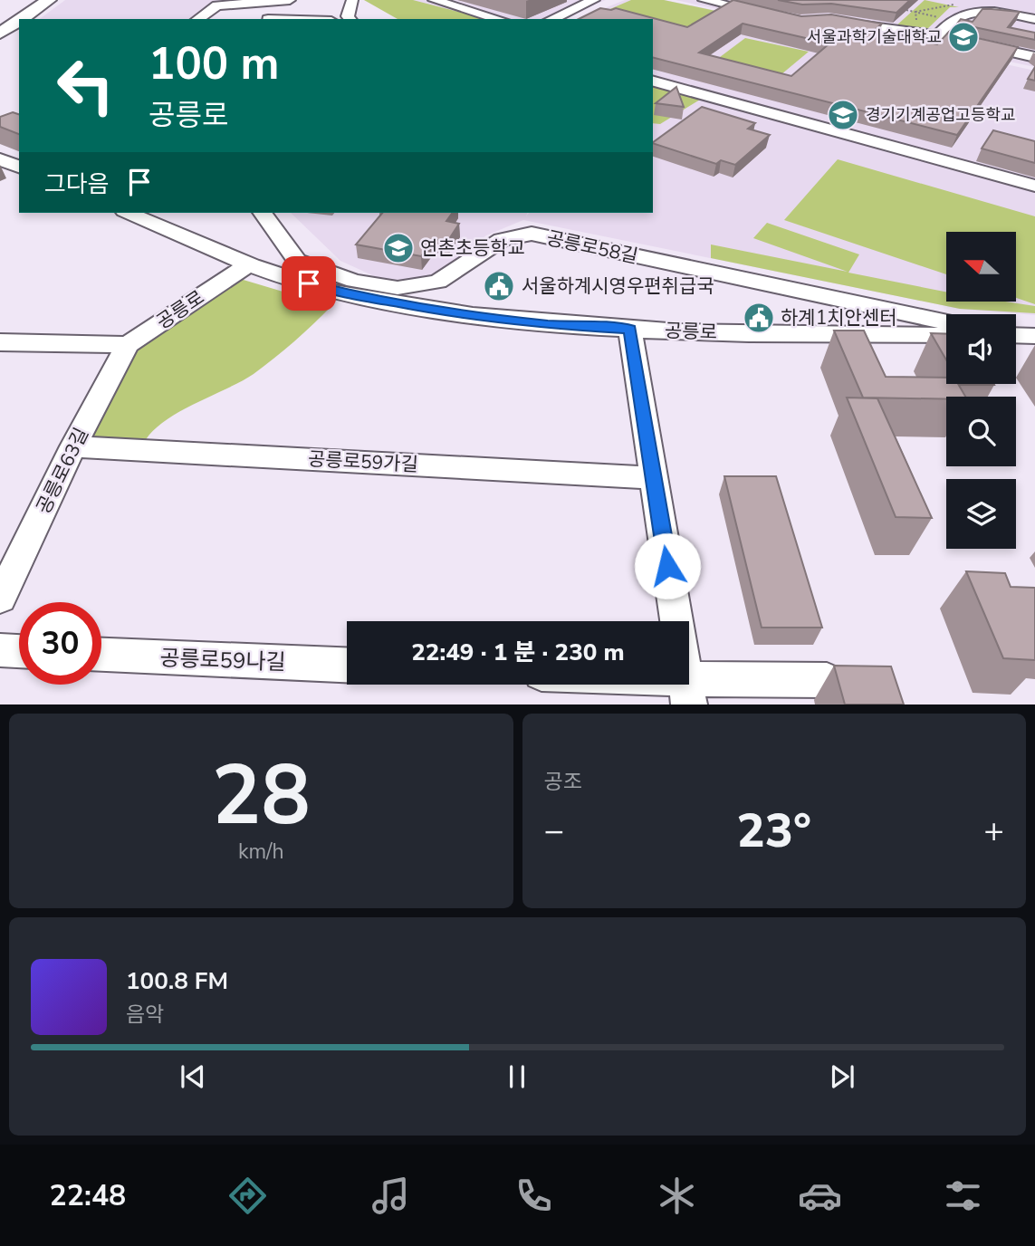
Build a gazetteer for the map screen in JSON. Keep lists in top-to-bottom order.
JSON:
{
  "streets": {
    "street": [
      "공릉로58길",
      "공릉로",
      "공릉로59가길",
      "공릉로63길",
      "공릉로59나길"
    ]
  },
  "crossings": [
    ["공릉로", "공릉로63길"],
    ["공릉로59가길", "공릉로63길"]
  ],
  "places": {
    "school or university": ["서울과학기술대학교", "경기기계공업고등학교", "연촌초등학교"],
    "public building": ["서울하계시영우편취급국", "하계1치안센터"]
  },
  "north": "left",
  "page": {
    "turn": ["100 m", "공릉로"],
    "then": "그다음",
    "limit": "30",
    "trip": "22:49 · 1 분 · 230 m",
    "tile": [
      ["28", "km/h"],
      "공조"
    ],
    "heat": ["−", "23°", "+"],
    "song": ["100.8 FM", "음악"],
    "tabs": "22:48"
  }
}
